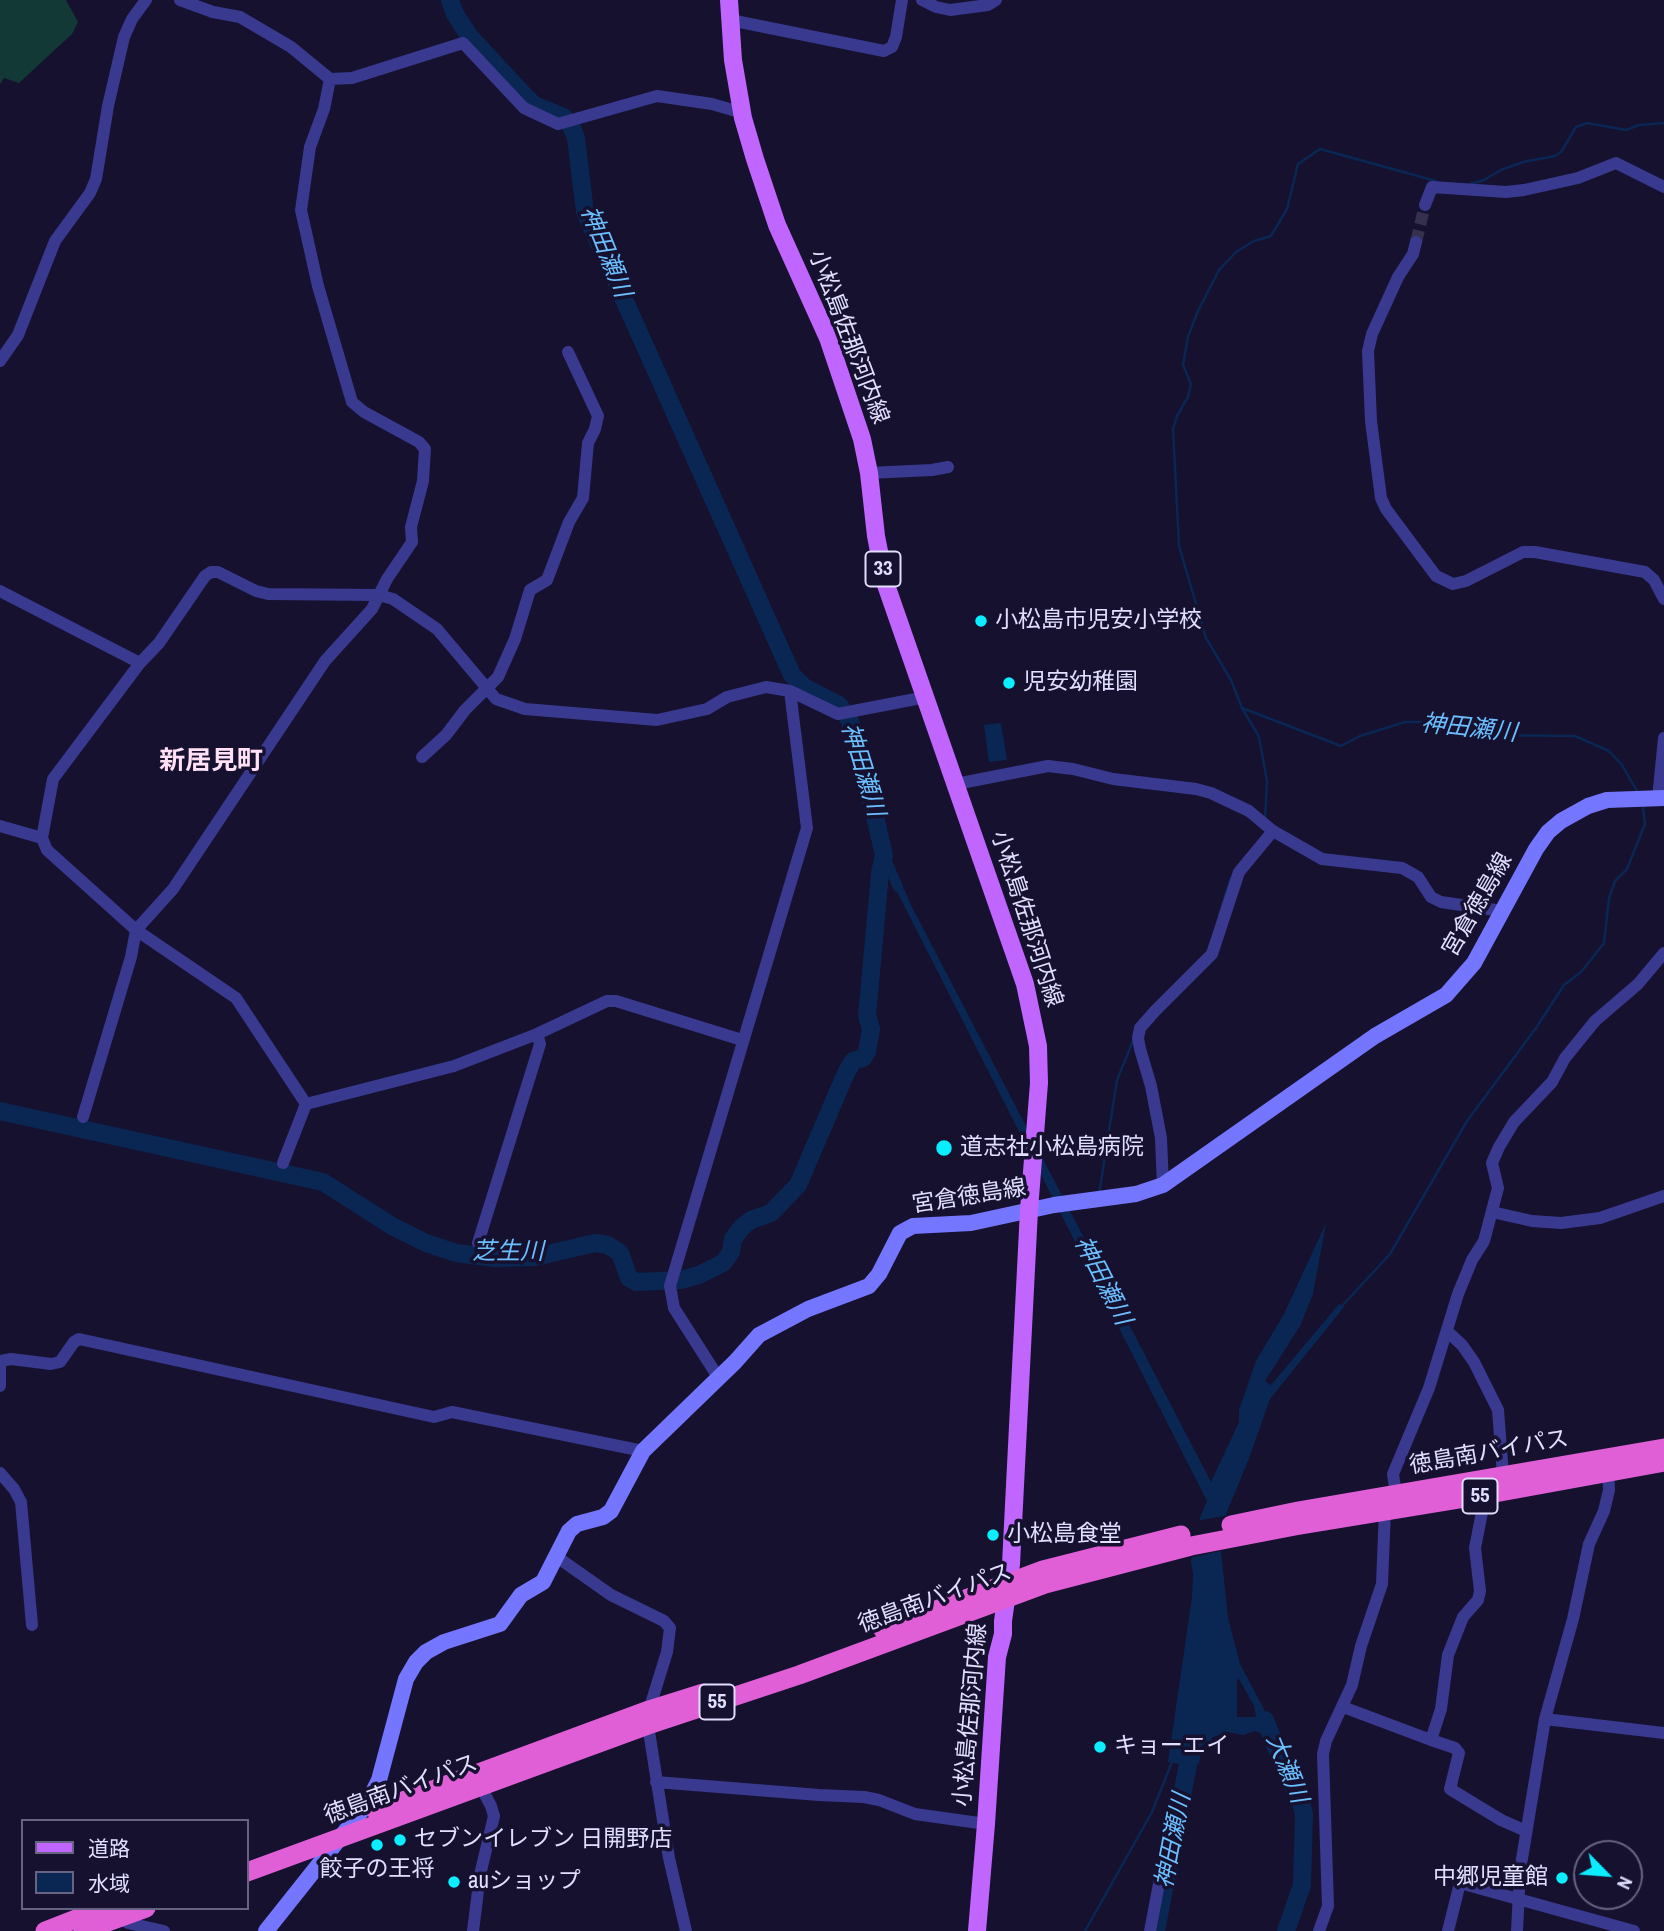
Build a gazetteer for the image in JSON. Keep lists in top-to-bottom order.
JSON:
{
  "streets": {
    "highway": ["徳島南バイパス", "55"],
    "main road": ["小松島佐那河内線", "33", "宮倉徳島線"]
  },
  "crossings": [
    ["小松島佐那河内線", "宮倉徳島線"],
    ["小松島佐那河内線", "徳島南バイパス"],
    ["宮倉徳島線", "徳島南バイパス"]
  ],
  "districts": ["新居見町"],
  "water": ["神田瀬川", "芝生川", "大瀬川"],
  "places": [
    "小松島市児安小学校",
    "児安幼稚園",
    "道志社小松島病院",
    "小松島食堂",
    "キョーエイ",
    "セブンイレブン 日開野店",
    "餃子の王将",
    "中郷児童館",
    "auショップ"
  ],
  "legend": ["道路", "水域"],
  "north": "bottom right"
}
